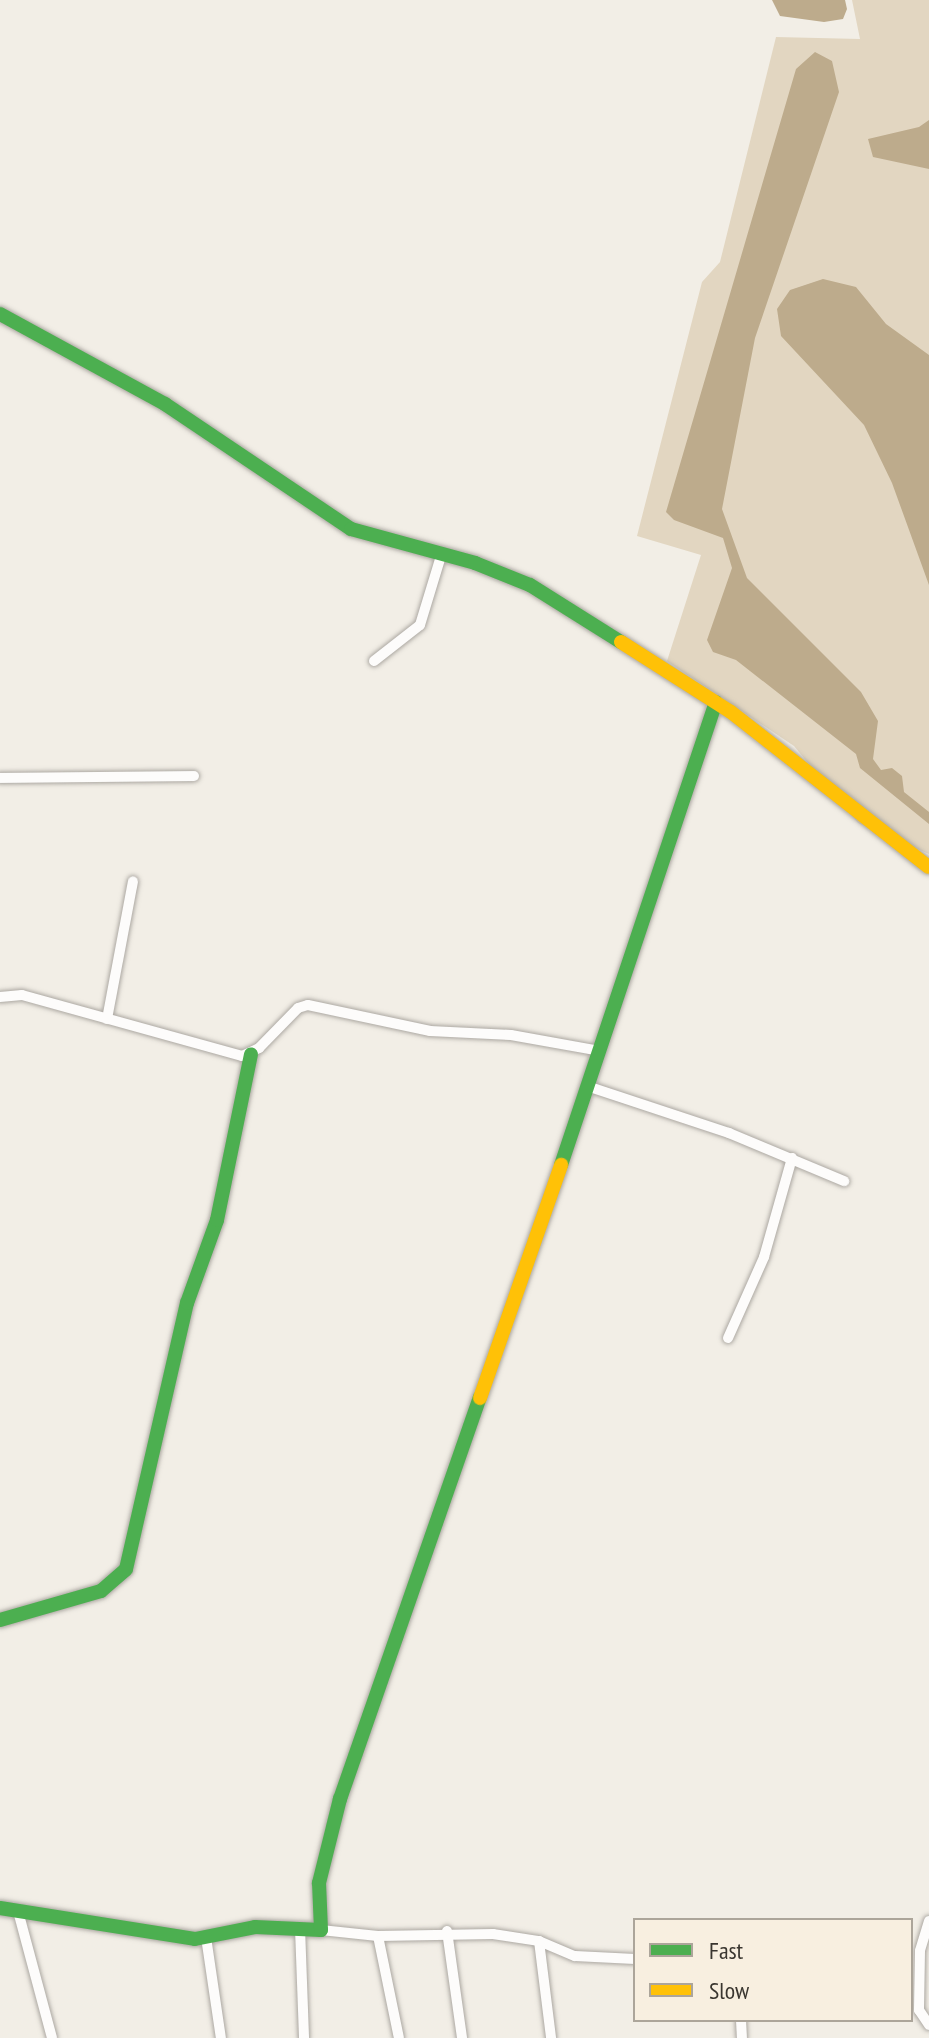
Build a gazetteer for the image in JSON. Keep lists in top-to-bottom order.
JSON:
{
  "legend": ["Fast", "Slow"]
}
